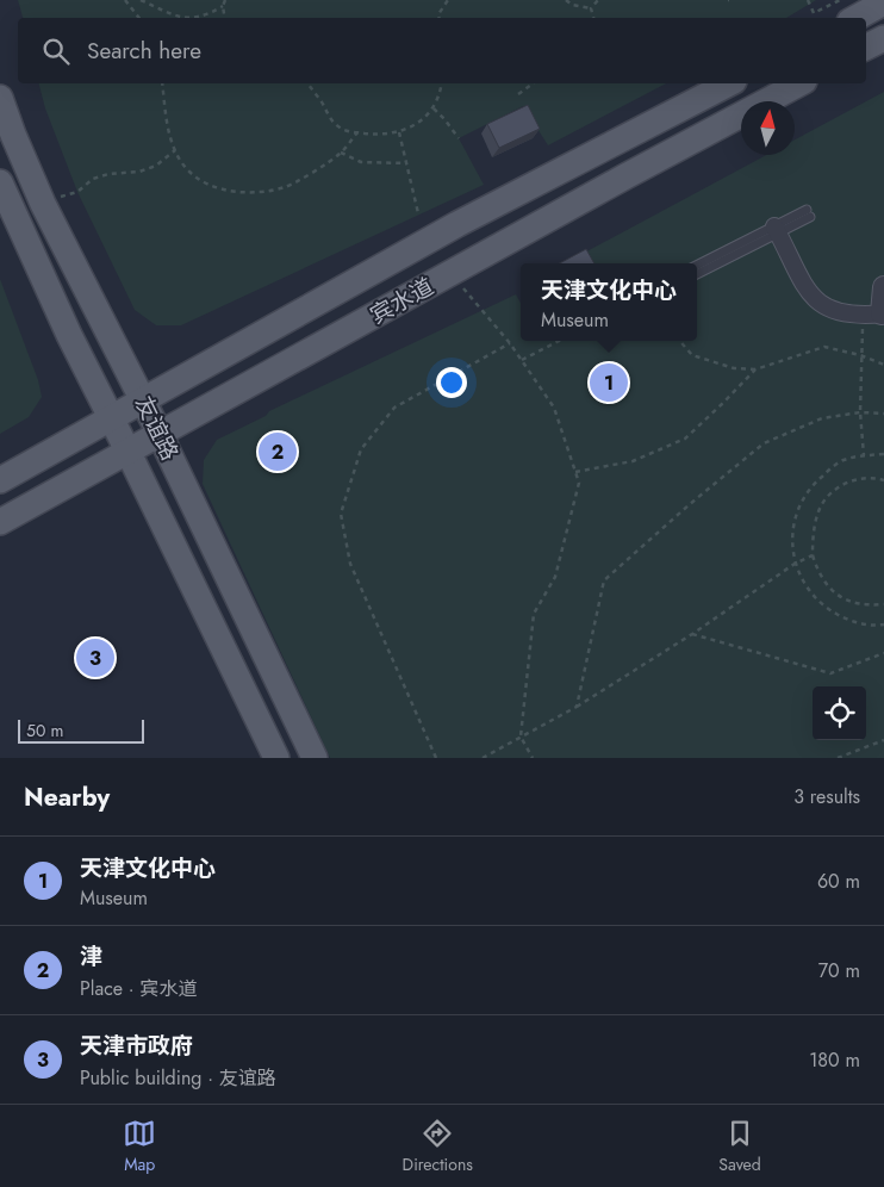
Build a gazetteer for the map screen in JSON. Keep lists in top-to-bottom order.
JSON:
{
  "streets": {
    "main road": ["宾水道", "友谊路"]
  },
  "crossings": [
    ["宾水道", "友谊路"]
  ],
  "scale_bar": "50 m",
  "north": "top",
  "page": {
    "search": "Search here",
    "popup": ["天津文化中心", "Museum"],
    "pins": ["1", "2", "3"],
    "scale": "50 m",
    "heading": ["Nearby", "3 results"],
    "list": [
      {
        "mark": "1",
        "name": "天津文化中心",
        "note": "Museum",
        "value": "60 m"
      },
      {
        "mark": "2",
        "name": "津",
        "note": "Place · 宾水道",
        "value": "70 m"
      },
      {
        "mark": "3",
        "name": "天津市政府",
        "note": "Public building · 友谊路",
        "value": "180 m"
      }
    ],
    "nav": ["Map", "Directions", "Saved"]
  }
}
